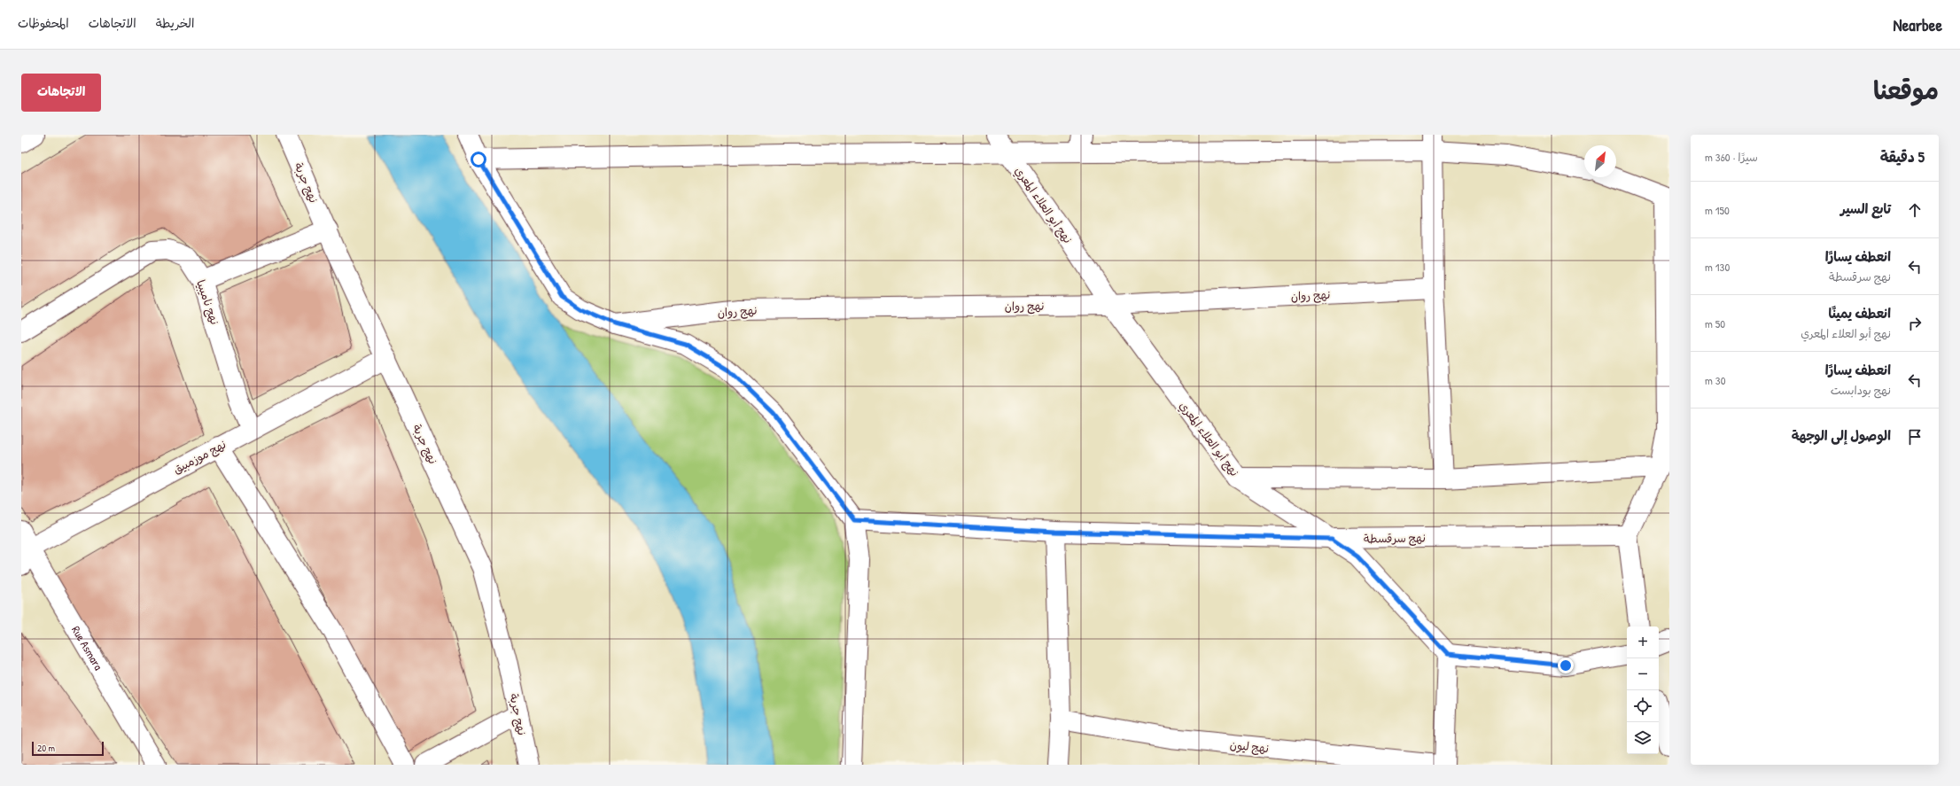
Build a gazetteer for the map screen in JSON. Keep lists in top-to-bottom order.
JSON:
{
  "streets": {
    "street": [
      "نهج جربة",
      "نهج أبو العلاء المعري",
      "نهج روان",
      "نهج ناميبيا",
      "نهج موزمبيق",
      "نهج سرقسطة",
      "Rue Asmara",
      "نهج ليون"
    ]
  },
  "crossings": [
    ["نهج جربة", "نهج موزمبيق"],
    ["نهج أبو العلاء المعري", "نهج روان"],
    ["نهج أبو العلاء المعري", "نهج سرقسطة"],
    ["نهج ناميبيا", "نهج موزمبيق"],
    ["نهج موزمبيق", "Rue Asmara"]
  ],
  "scale_bar": "20 m",
  "north": "top right",
  "page": {
    "header": "Nearbee",
    "nav": ["الخريطة", "الاتجاهات", "المحفوظات"],
    "title": "موقعنا",
    "buttons": "الاتجاهات",
    "heading": ["5 دقيقة", "سيرًا · 360 m"],
    "list": [
      ["تابع السير", "150 m"],
      ["انعطف يسارًا", "نهج سرقسطة", "130 m"],
      ["انعطف يمينًا", "نهج أبو العلاء المعري", "50 m"],
      ["انعطف يسارًا", "نهج بودابست", "30 m"],
      "الوصول إلى الوجهة"
    ],
    "map_buttons": ["+", "−"],
    "scale": "20 m"
  }
}
